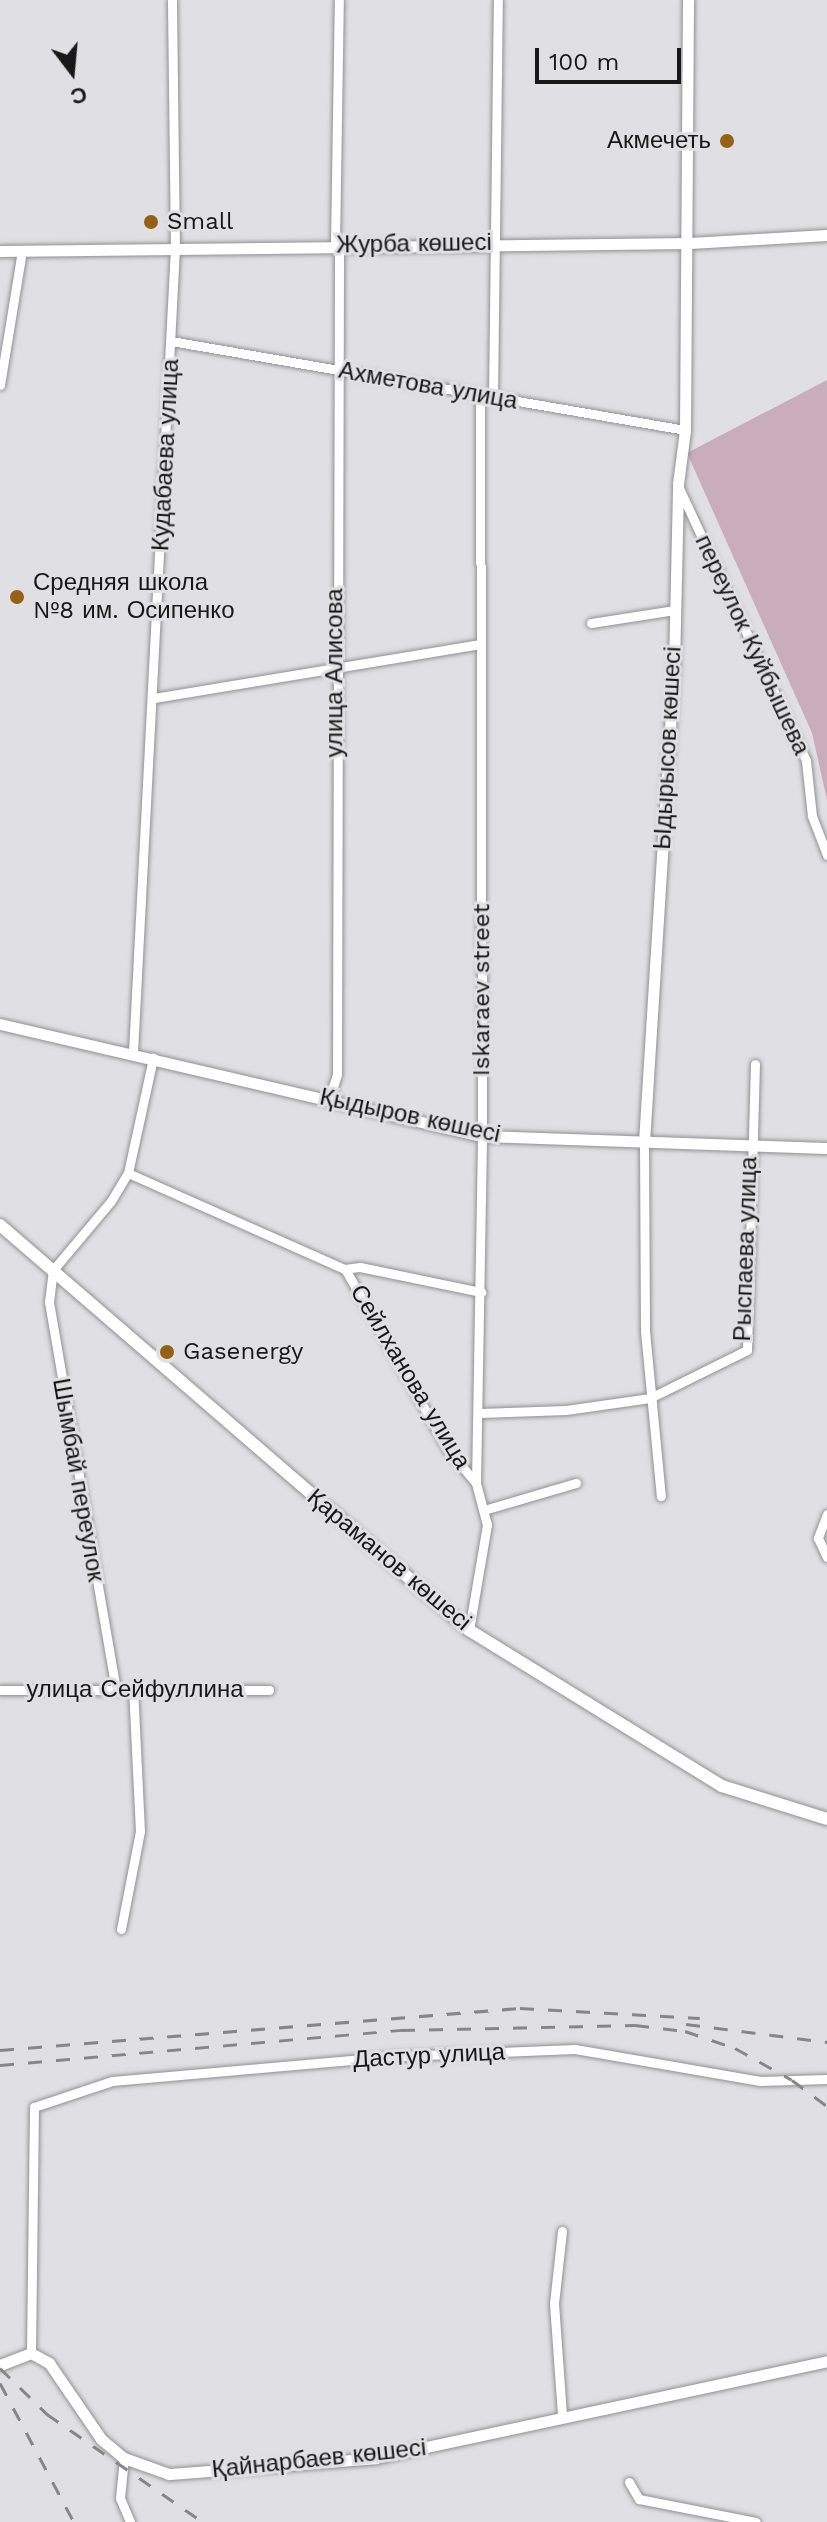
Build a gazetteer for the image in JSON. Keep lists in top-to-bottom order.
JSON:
{
  "streets": {
    "main road": ["Қараманов көшесі"],
    "street": [
      "Журба көшесі",
      "Ахметова улица",
      "Кудабаева улица",
      "переулок Куйбышева",
      "улица Алисова",
      "Ыдырысов көшесі",
      "Iskaraev street",
      "Қыдыров көшесі",
      "Рыспаева улица",
      "Сейлханова улица",
      "Шымбай переулок",
      "улица Сейфуллина",
      "Дастур улица",
      "Қайнарбаев көшесі"
    ]
  },
  "crossings": [
    ["Журба көшесі", "Кудабаева улица"],
    ["Журба көшесі", "улица Алисова"],
    ["Журба көшесі", "Ыдырысов көшесі"],
    ["Ахметова улица", "Кудабаева улица"],
    ["Ахметова улица", "улица Алисова"],
    ["Ахметова улица", "Ыдырысов көшесі"],
    ["Ахметова улица", "Iskaraev street"],
    ["Кудабаева улица", "Қыдыров көшесі"],
    ["переулок Куйбышева", "Ыдырысов көшесі"],
    ["улица Алисова", "Қыдыров көшесі"],
    ["Ыдырысов көшесі", "Қыдыров көшесі"],
    ["Ыдырысов көшесі", "Рыспаева улица"],
    ["Iskaraev street", "Қыдыров көшесі"],
    ["Iskaraev street", "Рыспаева улица"],
    ["Iskaraev street", "Сейлханова улица"],
    ["Iskaraev street", "Қараманов көшесі"],
    ["Қыдыров көшесі", "Рыспаева улица"],
    ["Шымбай переулок", "Қараманов көшесі"],
    ["Шымбай переулок", "улица Сейфуллина"],
    ["Дастур улица", "Қайнарбаев көшесі"]
  ],
  "places": [
    "Акмечеть",
    "Small",
    "Средняя школа №8 им. Осипенко",
    "Gasenergy"
  ],
  "scale_bar": "100 m",
  "north": "bottom"
}
